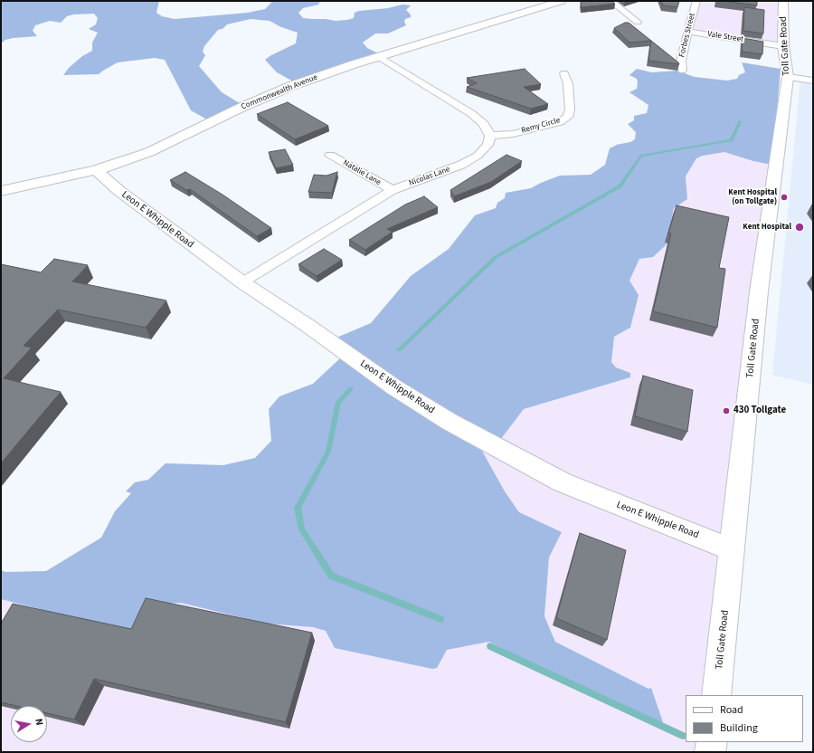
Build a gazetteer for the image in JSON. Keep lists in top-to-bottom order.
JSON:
{
  "streets": {
    "street": [
      "Forbes Street",
      "Vale Street",
      "Toll Gate Road",
      "Commonwealth Avenue",
      "Remy Circle",
      "Natalie Lane",
      "Nicolas Lane",
      "Leon E Whipple Road"
    ]
  },
  "crossings": [
    ["Forbes Street", "Vale Street"],
    ["Vale Street", "Toll Gate Road"],
    ["Toll Gate Road", "Leon E Whipple Road"],
    ["Commonwealth Avenue", "Leon E Whipple Road"],
    ["Remy Circle", "Nicolas Lane"],
    ["Natalie Lane", "Nicolas Lane"],
    ["Nicolas Lane", "Leon E Whipple Road"]
  ],
  "places": ["Kent Hospital (on Tollgate)", "Kent Hospital", "430 Tollgate"],
  "legend": ["Road", "Building"],
  "north": "right"
}
